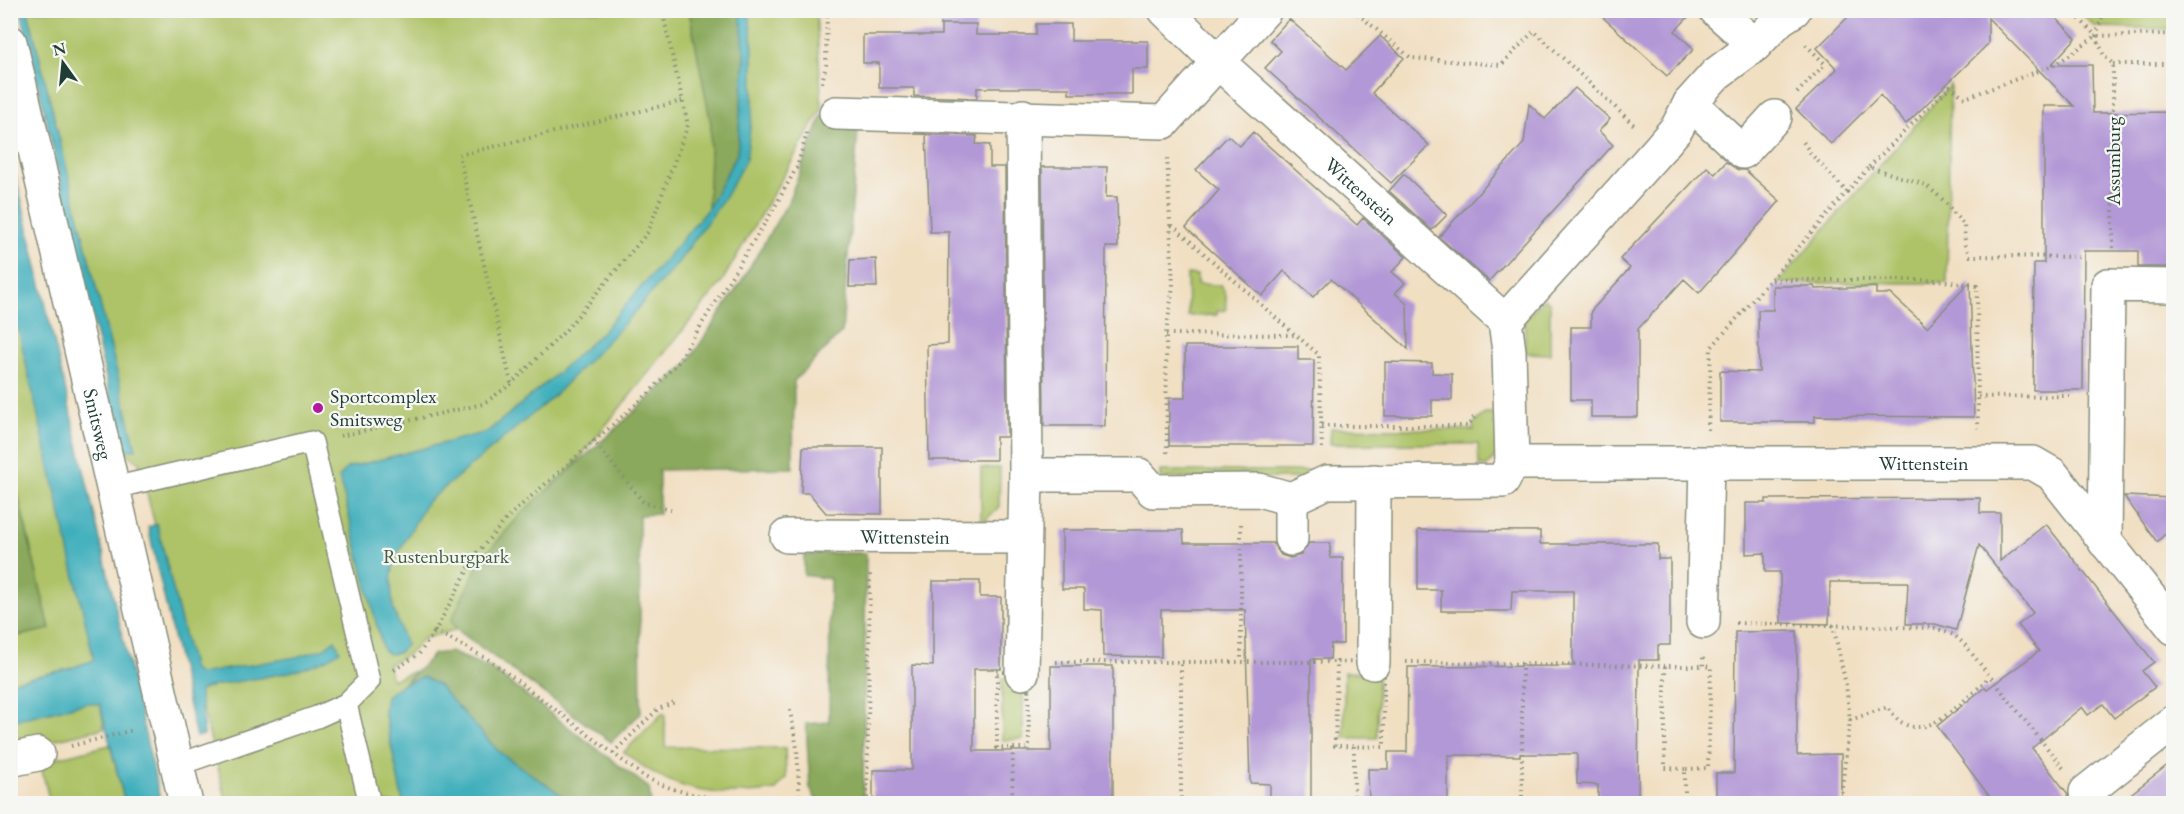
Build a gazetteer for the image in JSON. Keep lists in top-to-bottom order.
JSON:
{
  "streets": {
    "street": ["Wittenstein", "Smitsweg"],
    "path": ["Assumburg"]
  },
  "parks": ["Rustenburgpark"],
  "places": ["Sportcomplex Smitsweg"],
  "north": "top"
}
